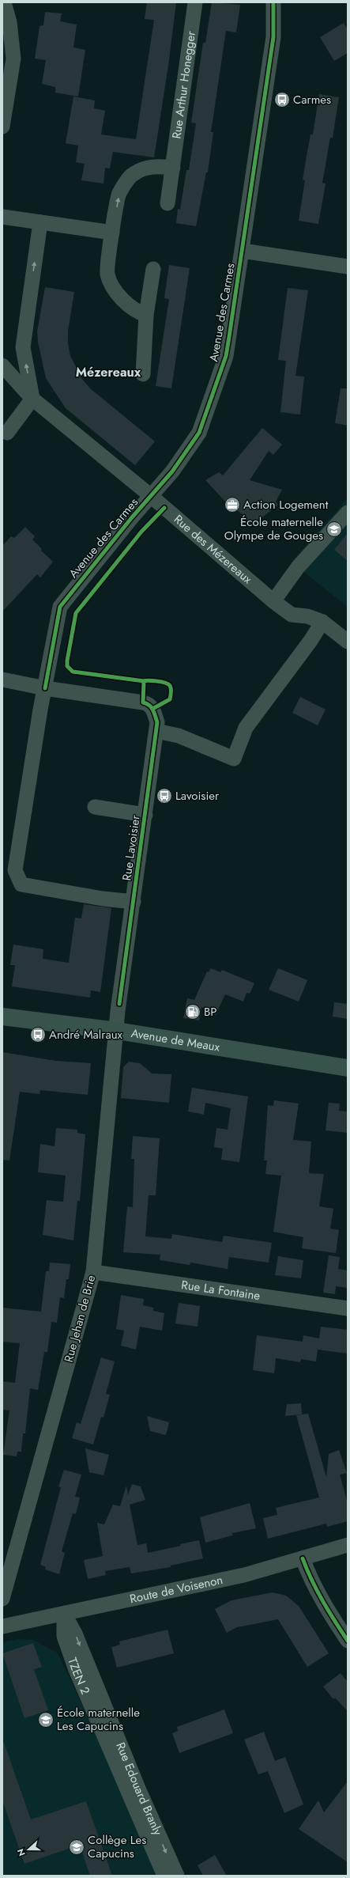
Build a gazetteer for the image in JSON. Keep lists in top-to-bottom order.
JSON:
{
  "streets": {
    "main road": ["Avenue de Meaux"],
    "street": [
      "Rue Arthur Honegger",
      "Avenue des Carmes",
      "Rue des Mézereaux",
      "Rue Lavoisier",
      "Rue La Fontaine",
      "Rue Jehan de Brie",
      "Route de Voisenon",
      "TZEN 2",
      "Rue Edouard Branly"
    ]
  },
  "crossings": [
    ["Avenue des Carmes", "Rue des Mézereaux"],
    ["Avenue des Carmes", "Rue Lavoisier"],
    ["Rue Lavoisier", "Avenue de Meaux"],
    ["Rue Lavoisier", "Rue Jehan de Brie"],
    ["Avenue de Meaux", "Rue Jehan de Brie"],
    ["Rue La Fontaine", "Rue Jehan de Brie"],
    ["Route de Voisenon", "TZEN 2"],
    ["Route de Voisenon", "Rue Edouard Branly"],
    ["TZEN 2", "Rue Edouard Branly"]
  ],
  "one_way": ["Rue Edouard Branly"],
  "districts": ["Mézereaux"],
  "places": {
    "bus stop": ["Carmes", "Lavoisier", "André Malraux"],
    "office": ["Action Logement"],
    "school or university": ["École maternelle Olympe de Gouges", "École maternelle Les Capucins", "Collège Les Capucins"],
    "fuel station": ["BP"]
  },
  "north": "left"
}
